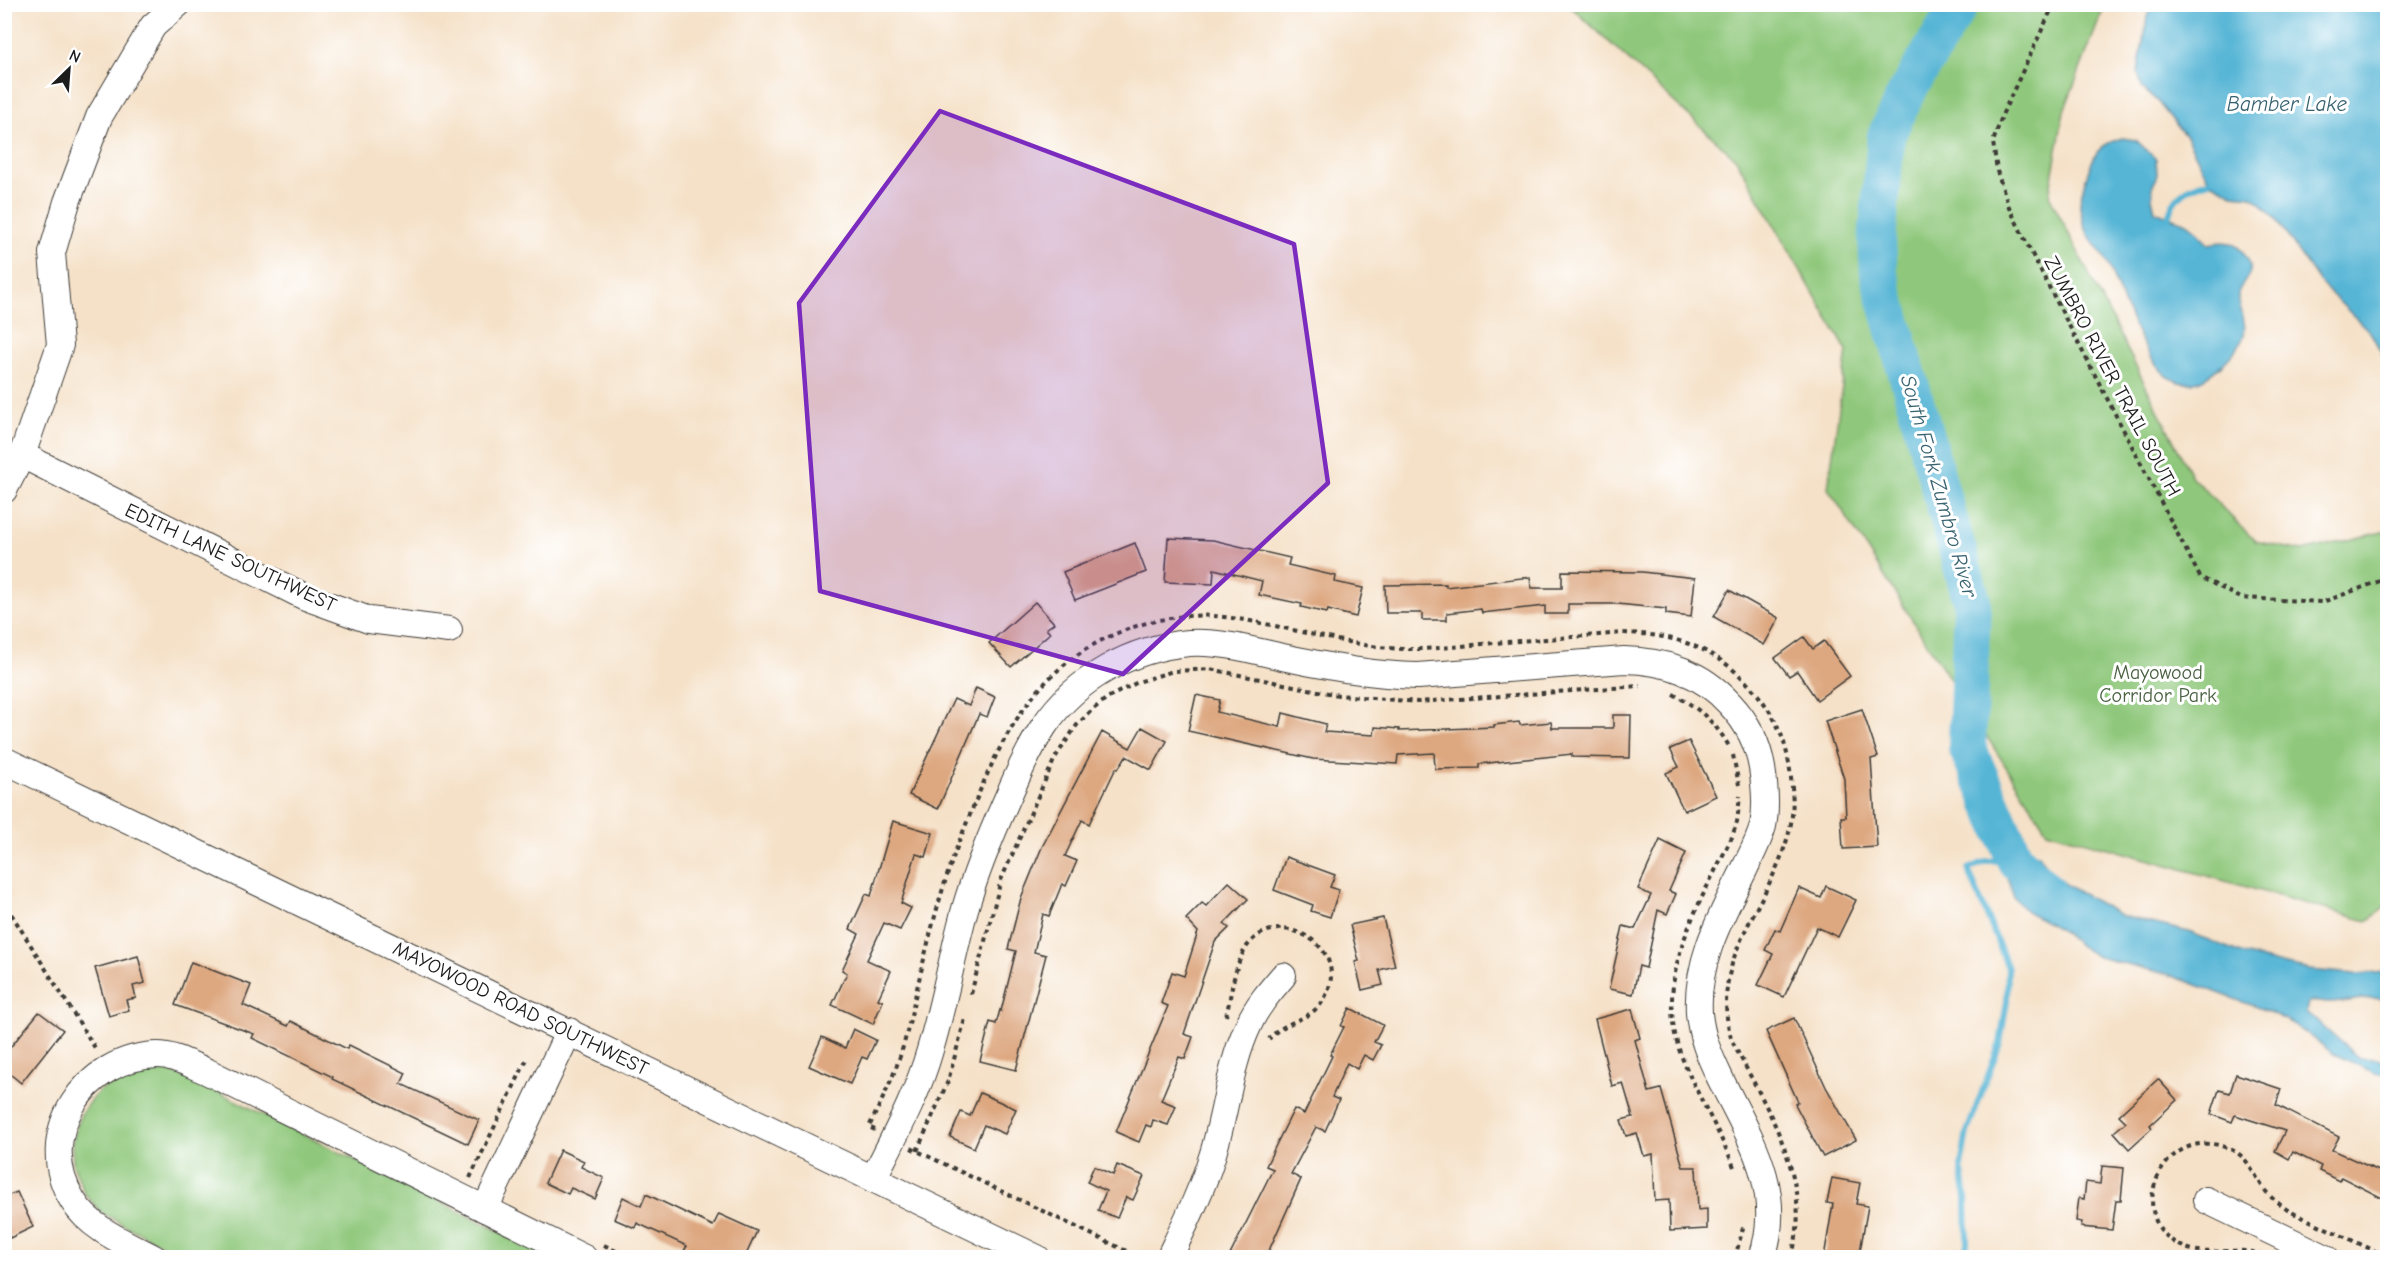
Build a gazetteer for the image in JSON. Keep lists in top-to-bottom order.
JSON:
{
  "streets": {
    "street": ["EDITH LANE SOUTHWEST", "MAYOWOOD ROAD SOUTHWEST"],
    "path": ["ZUMBRO RIVER TRAIL SOUTH"]
  },
  "water": ["Bamber Lake", "South Fork Zumbro River"],
  "parks": ["Mayowood Corridor Park"],
  "north": "top right"
}
